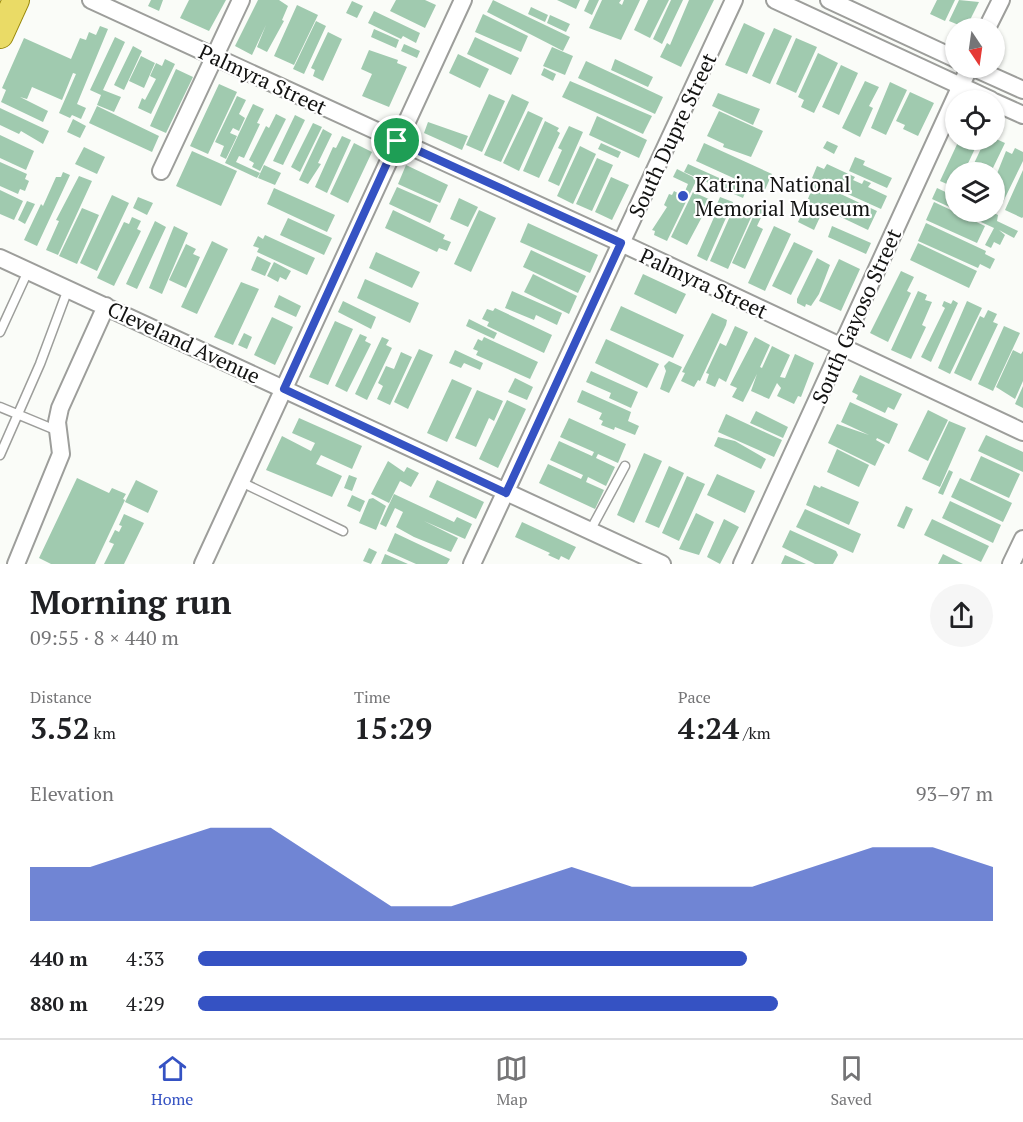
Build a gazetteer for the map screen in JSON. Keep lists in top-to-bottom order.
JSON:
{
  "streets": {
    "street": [
      "Palmyra Street",
      "South Dupre Street",
      "South Gayoso Street",
      "Cleveland Avenue"
    ]
  },
  "crossings": [
    ["Palmyra Street", "South Dupre Street"],
    ["Palmyra Street", "South Gayoso Street"],
    ["South Dupre Street", "Cleveland Avenue"]
  ],
  "places": ["Katrina National Memorial Museum"],
  "north": "bottom",
  "page": {
    "heading": ["Morning run", "09:55 · 8 × 440 m"],
    "stats": [
      ["Distance", "3.52 km"],
      ["Time", "15:29"],
      ["Pace", "4:24 /km"]
    ],
    "chart": ["Elevation", "93–97 m"],
    "list": [
      {
        "name": "440 m",
        "note": "4:33"
      },
      {
        "name": "880 m",
        "note": "4:29"
      }
    ],
    "tabs": ["Home", "Map", "Saved"]
  }
}
